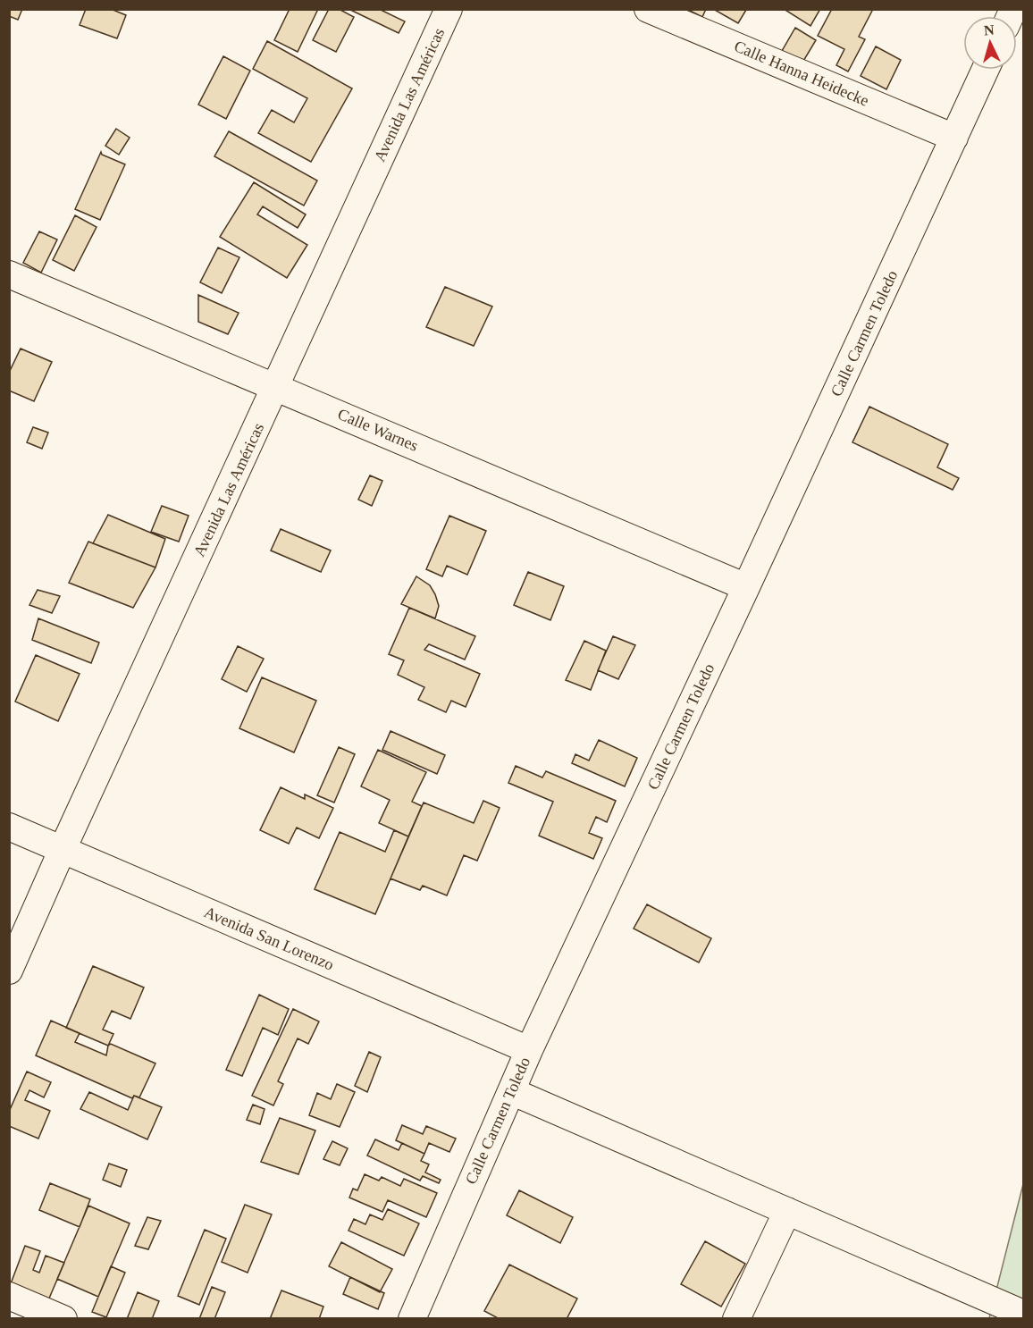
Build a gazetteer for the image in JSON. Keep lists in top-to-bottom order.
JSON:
{
  "streets": {
    "street": [
      "Calle Hanna Heidecke",
      "Avenida Las Américas",
      "Calle Carmen Toledo",
      "Calle Warnes",
      "Avenida San Lorenzo"
    ]
  },
  "crossings": [
    ["Calle Hanna Heidecke", "Calle Carmen Toledo"],
    ["Avenida Las Américas", "Calle Warnes"],
    ["Avenida Las Américas", "Avenida San Lorenzo"],
    ["Calle Carmen Toledo", "Calle Warnes"],
    ["Calle Carmen Toledo", "Avenida San Lorenzo"]
  ],
  "north": "top"
}
